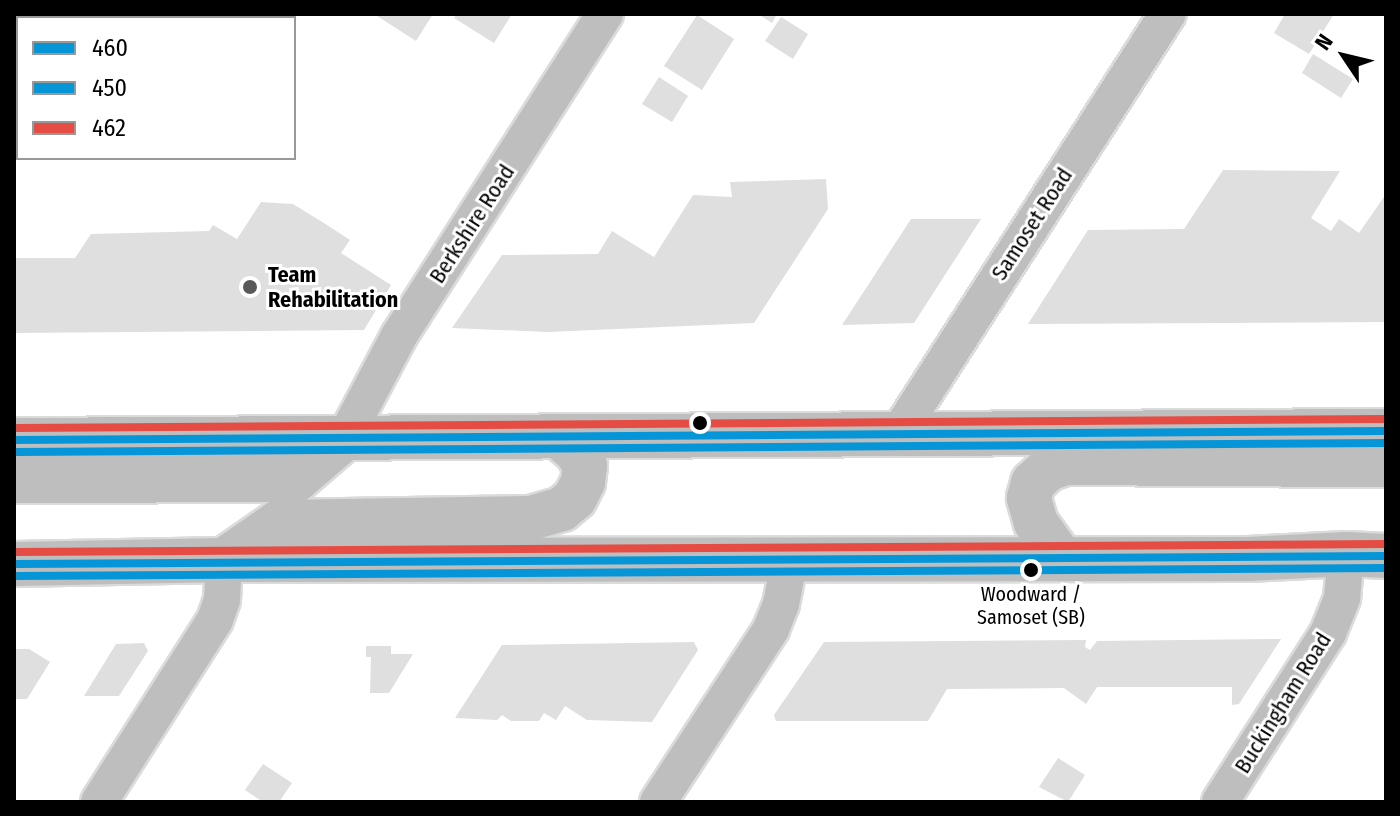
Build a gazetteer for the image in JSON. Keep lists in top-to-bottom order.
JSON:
{
  "streets": {
    "street": ["Berkshire Road", "Samoset Road", "Buckingham Road"]
  },
  "places": ["Team Rehabilitation", "Woodward / Samoset (SB)"],
  "lines": ["transit line 462", "transit line 460", "transit line 450"],
  "legend": ["460", "450", "462"],
  "north": "top left"
}
